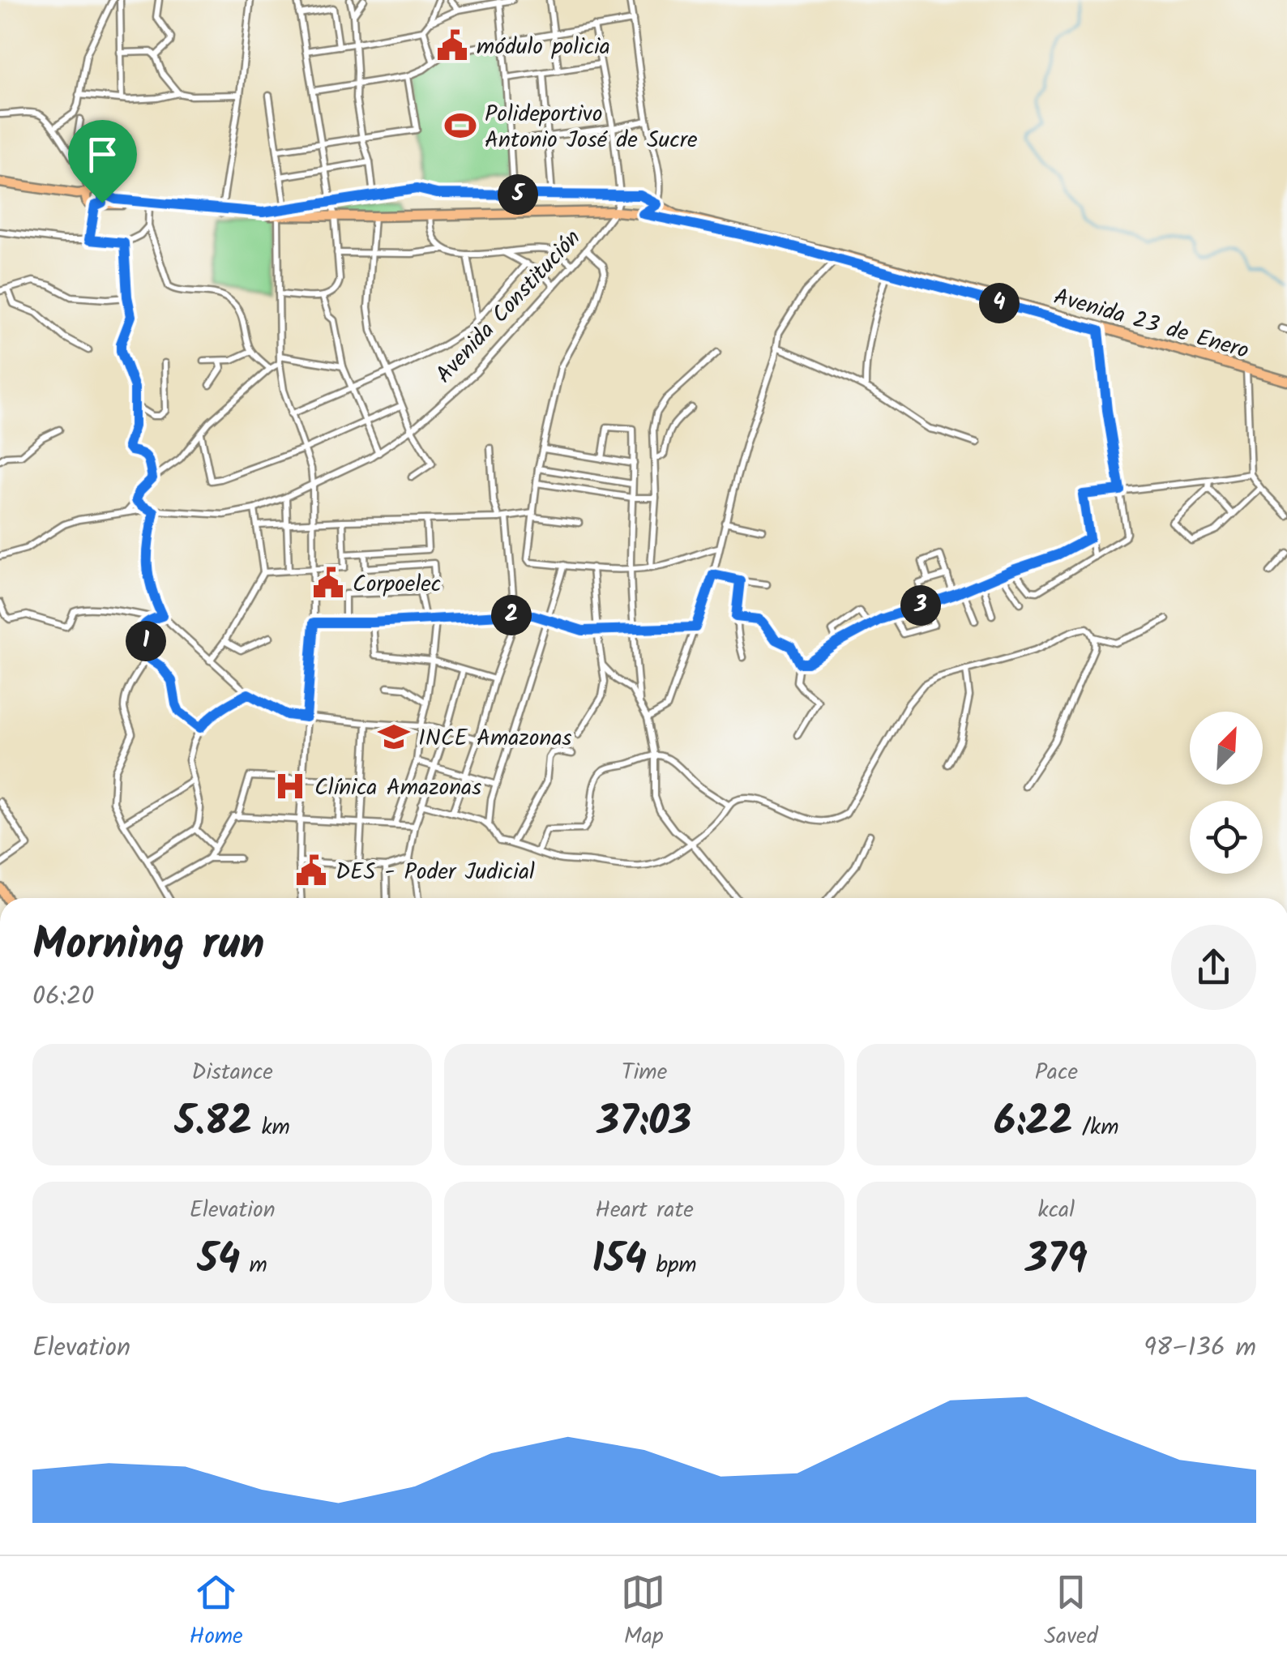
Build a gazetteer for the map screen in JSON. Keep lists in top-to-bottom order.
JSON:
{
  "streets": {
    "main road": ["Avenida 23 de Enero"],
    "street": ["Avenida Constitución"]
  },
  "crossings": [
    ["Avenida Constitución", "Avenida 23 de Enero"]
  ],
  "places": {
    "public building": ["módulo policia", "Corpoelec", "DES - Poder Judicial"],
    "sports": ["Polideportivo Antonio José de Sucre"],
    "school or university": ["INCE Amazonas"],
    "hospital": ["Clínica Amazonas"]
  },
  "north": "top right",
  "page": {
    "pins": [
      "5",
      "4",
      "3",
      "2",
      "1"
    ],
    "heading": ["Morning run", "06:20"],
    "stats": [
      ["Distance", "5.82 km"],
      ["Time", "37:03"],
      ["Pace", "6:22 /km"],
      ["Elevation", "54 m"],
      ["Heart rate", "154 bpm"],
      ["kcal", "379"]
    ],
    "chart": ["Elevation", "98–136 m"],
    "tabs": ["Home", "Map", "Saved"]
  }
}
